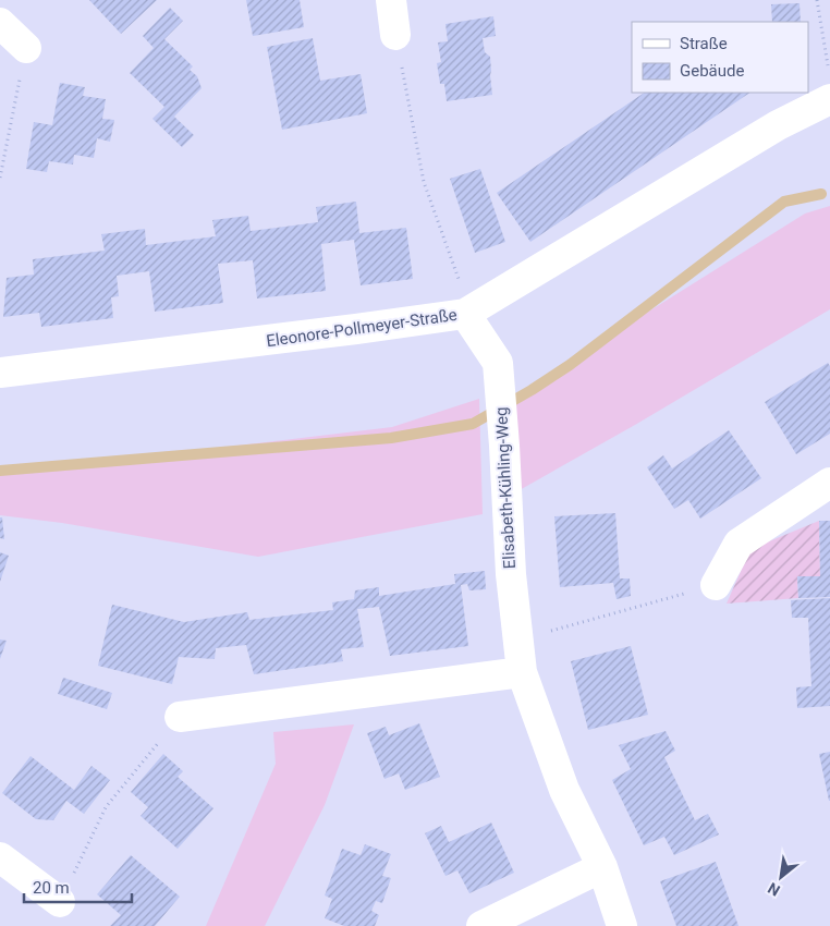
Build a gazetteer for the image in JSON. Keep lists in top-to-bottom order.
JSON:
{
  "streets": {
    "street": ["Eleonore-Pollmeyer-Straße", "Elisabeth-Kühling-Weg"]
  },
  "crossings": [
    ["Eleonore-Pollmeyer-Straße", "Elisabeth-Kühling-Weg"]
  ],
  "legend": ["Straße", "Gebäude"],
  "scale_bar": "20 m",
  "north": "bottom left"
}
